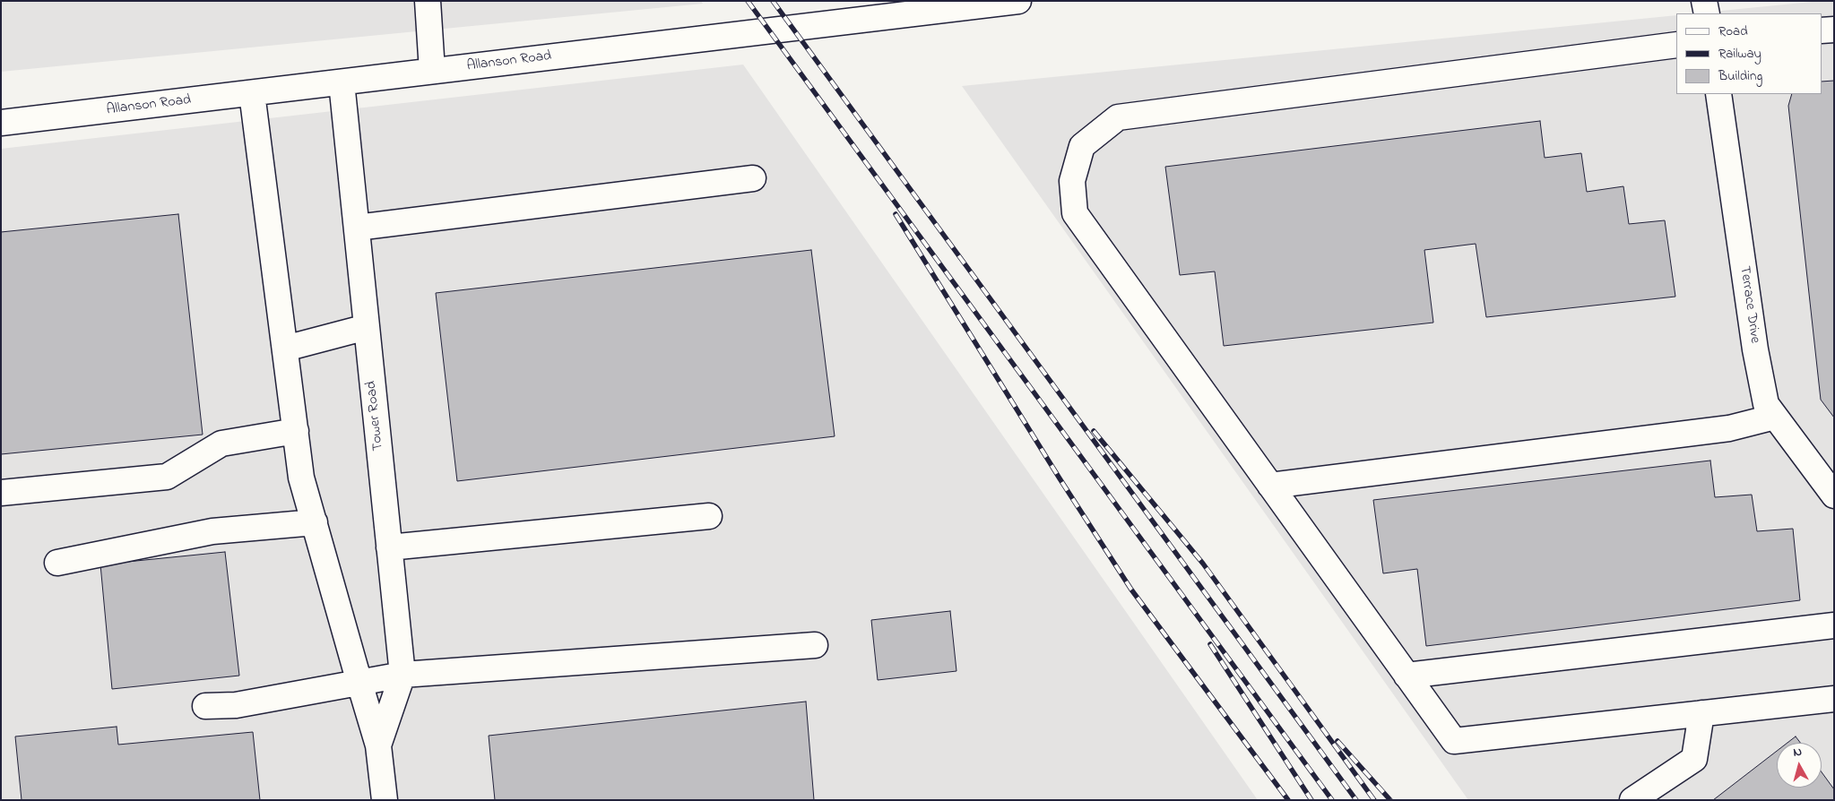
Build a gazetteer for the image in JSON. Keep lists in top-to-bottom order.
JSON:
{
  "streets": {
    "street": ["Allanson Road", "Terrace Drive", "Tower Road"]
  },
  "crossings": [
    ["Allanson Road", "Tower Road"]
  ],
  "legend": ["Road", "Railway", "Building"],
  "north": "top"
}
